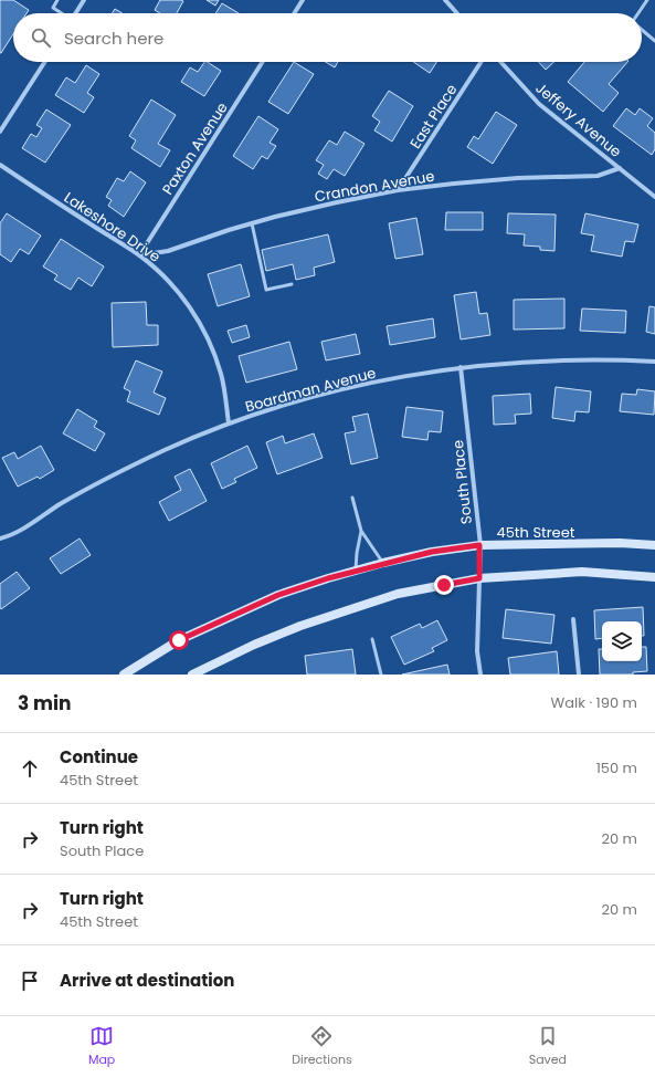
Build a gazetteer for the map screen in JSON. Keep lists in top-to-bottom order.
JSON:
{
  "streets": {
    "main road": ["45th Street"],
    "street": [
      "East Place",
      "Jeffery Avenue",
      "Paxton Avenue",
      "Crandon Avenue",
      "Lakeshore Drive",
      "Boardman Avenue",
      "South Place"
    ]
  },
  "crossings": [
    ["East Place", "Crandon Avenue"],
    ["Jeffery Avenue", "Crandon Avenue"],
    ["Paxton Avenue", "Crandon Avenue"],
    ["Paxton Avenue", "Lakeshore Drive"],
    ["Crandon Avenue", "Lakeshore Drive"],
    ["Lakeshore Drive", "Boardman Avenue"],
    ["Boardman Avenue", "South Place"],
    ["South Place", "45th Street"]
  ],
  "page": {
    "search": "Search here",
    "heading": ["3 min", "Walk · 190 m"],
    "list": [
      ["Continue", "45th Street", "150 m"],
      ["Turn right", "South Place", "20 m"],
      ["Turn right", "45th Street", "20 m"],
      "Arrive at destination"
    ],
    "nav": ["Map", "Directions", "Saved"]
  }
}
